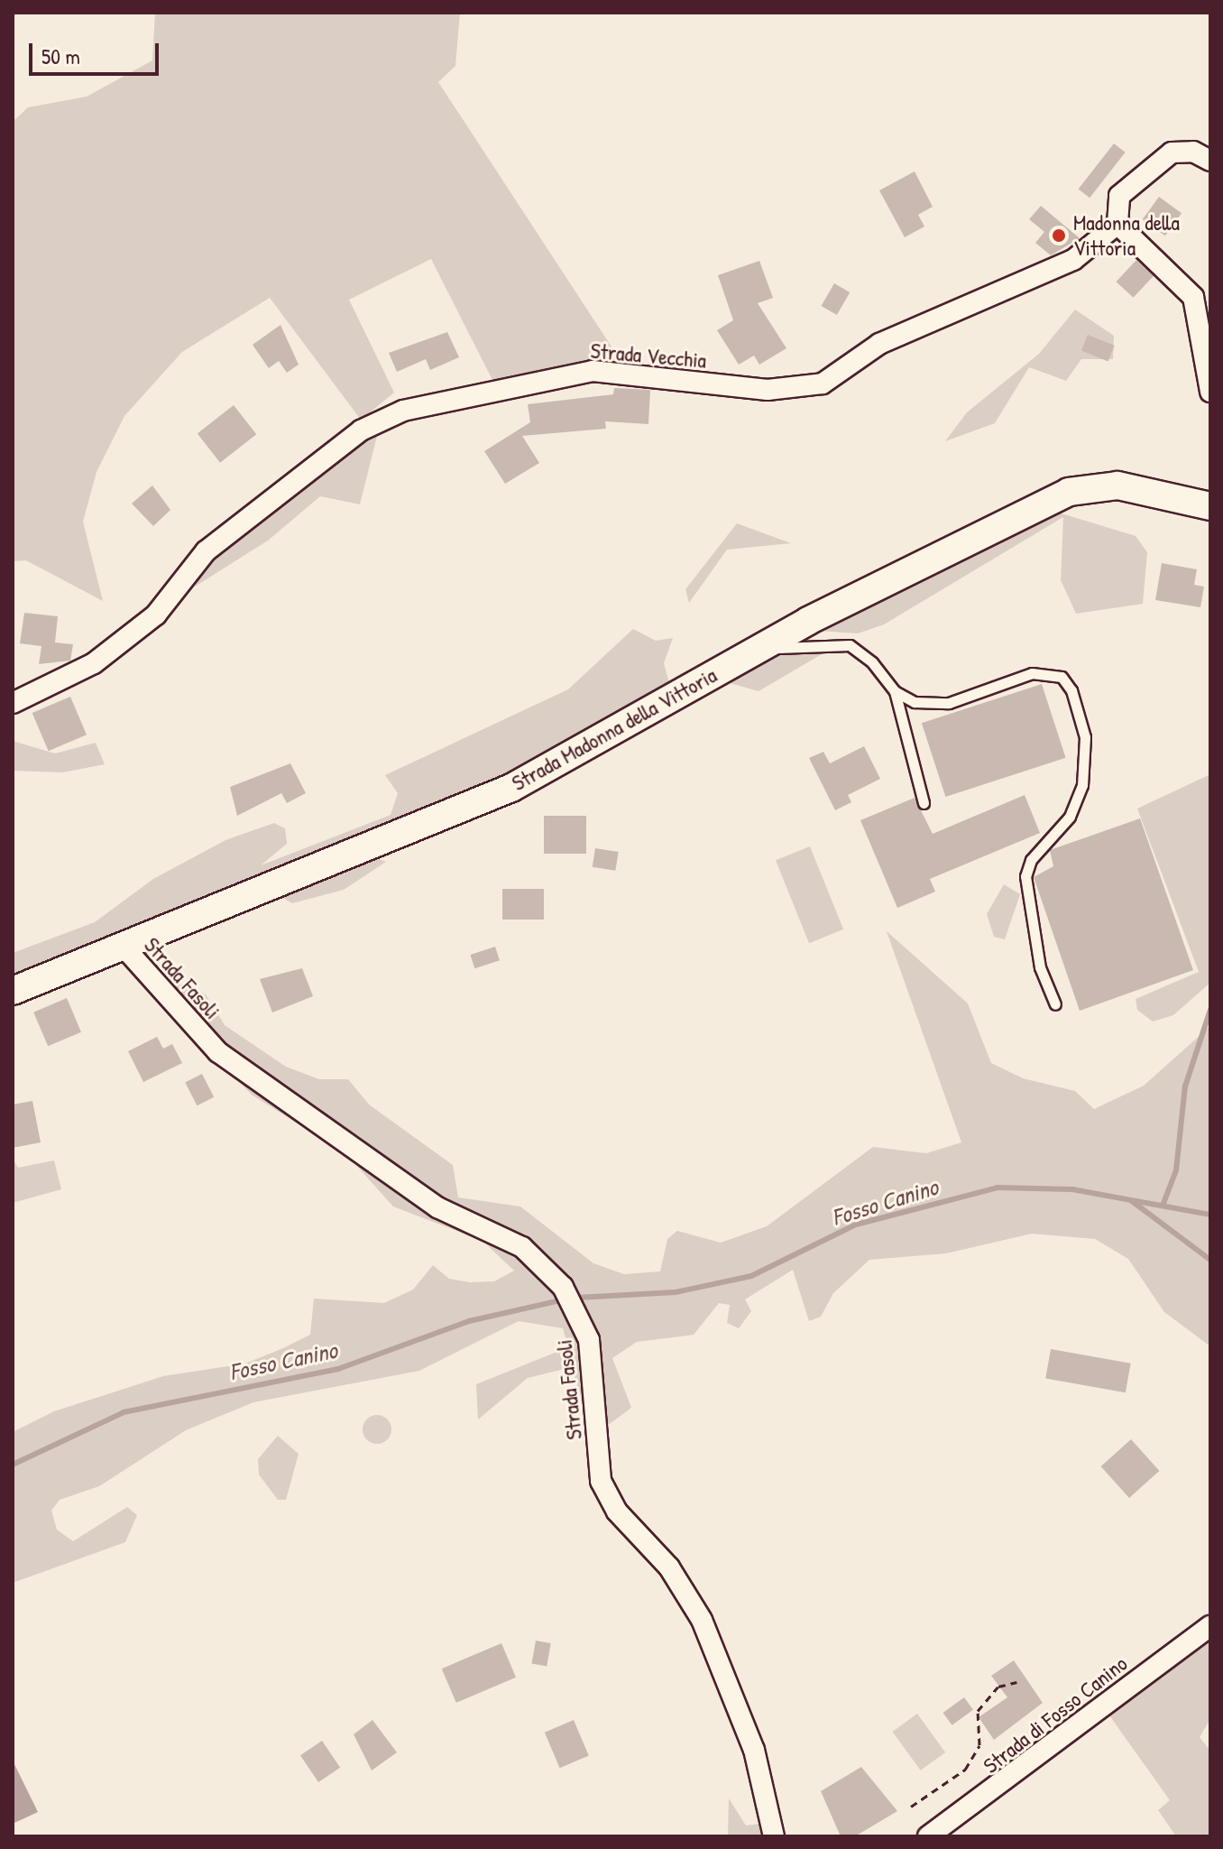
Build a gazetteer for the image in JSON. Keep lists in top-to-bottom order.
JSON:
{
  "streets": {
    "street": [
      "Strada Vecchia",
      "Strada Madonna della Vittoria",
      "Strada Fasoli",
      "Strada di Fosso Canino"
    ]
  },
  "crossings": [
    ["Strada Madonna della Vittoria", "Strada Fasoli"]
  ],
  "water": ["Fosso Canino"],
  "places": ["Madonna della Vittoria"],
  "scale_bar": "50 m"
}
